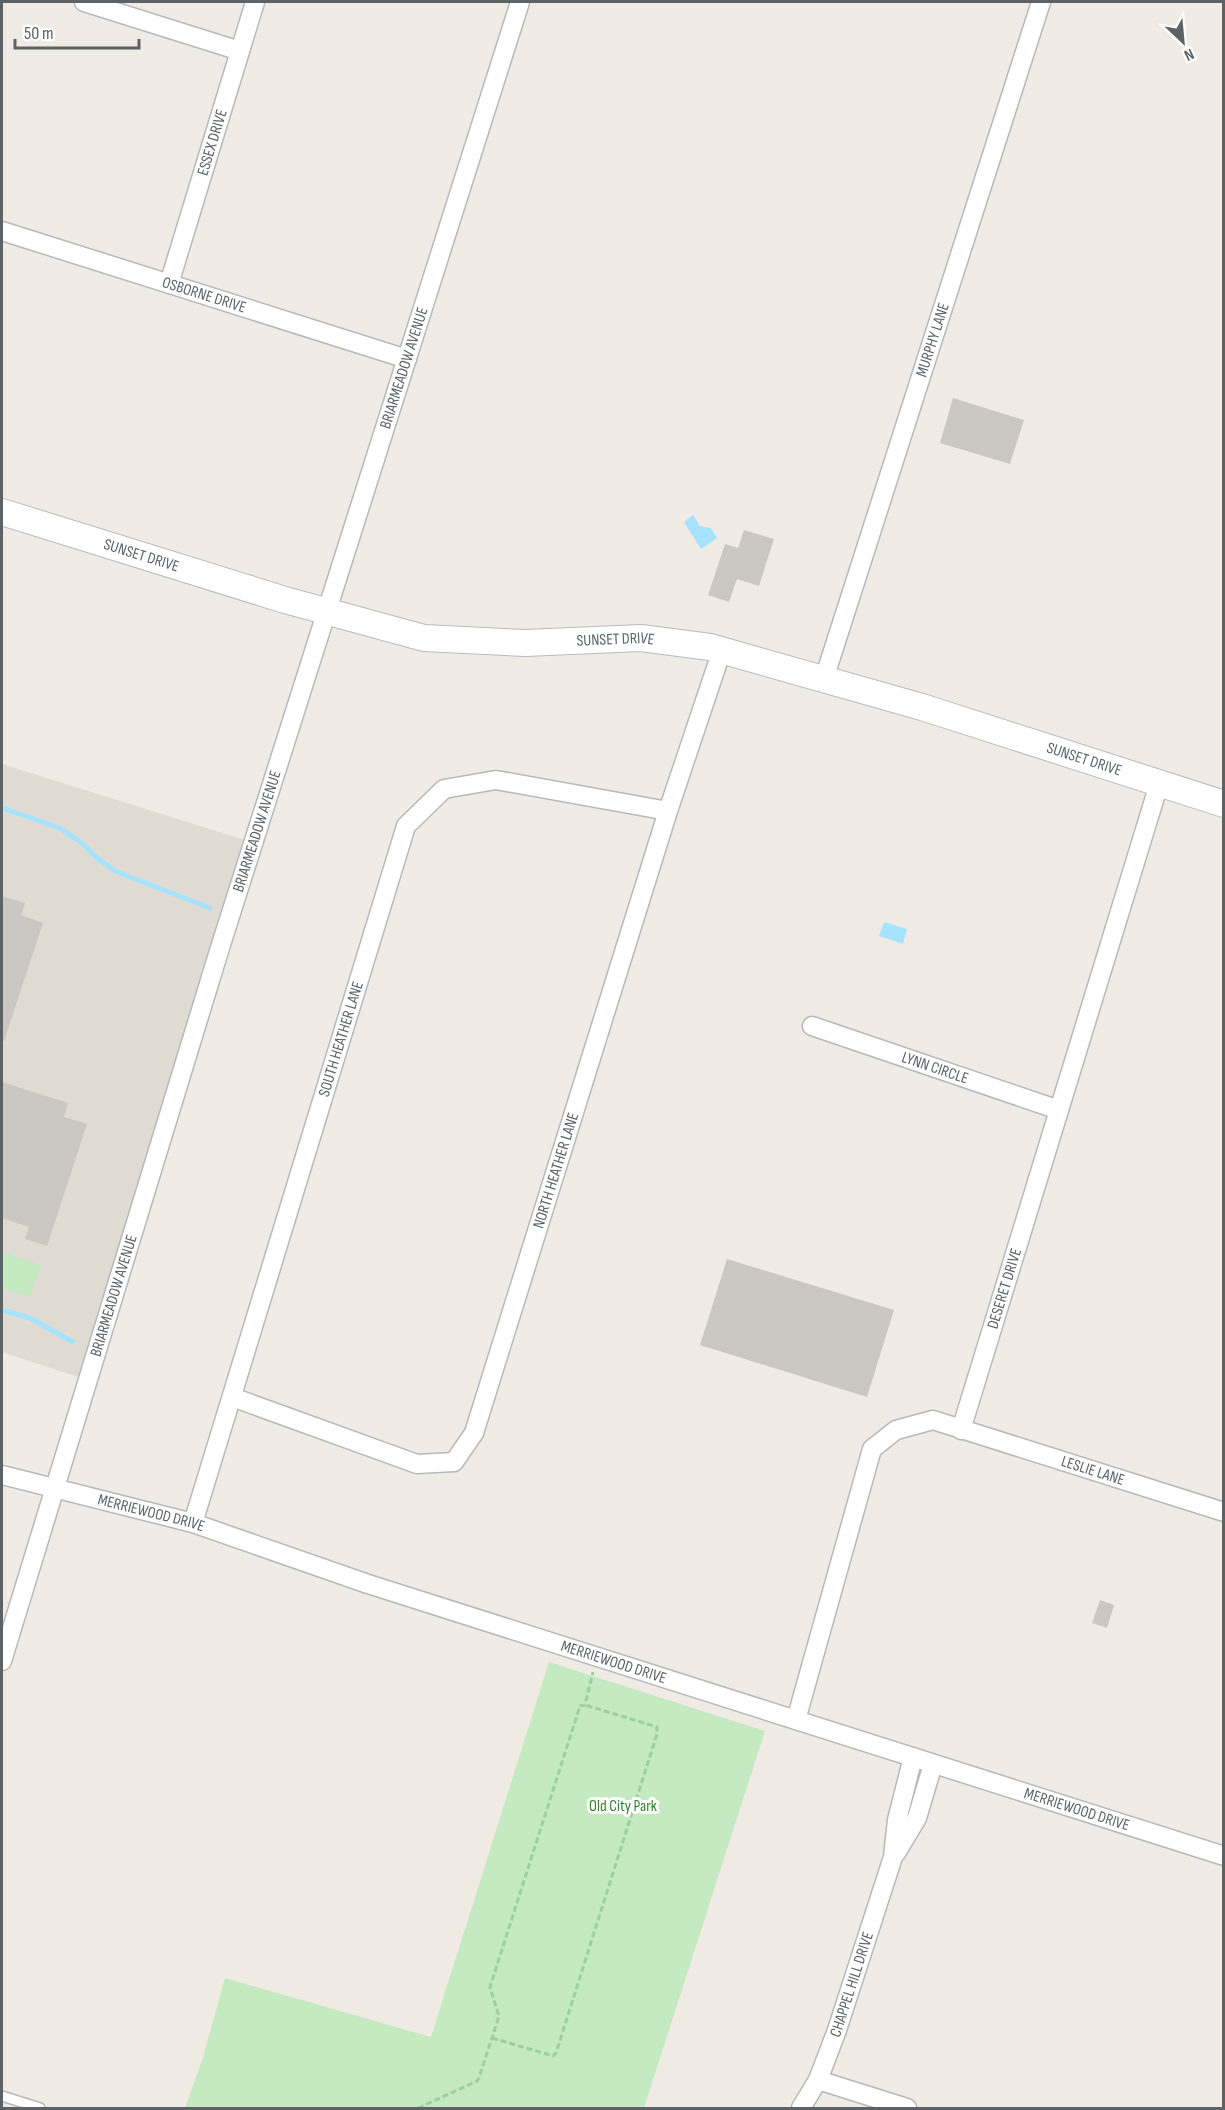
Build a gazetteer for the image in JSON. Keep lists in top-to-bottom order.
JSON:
{
  "streets": {
    "street": [
      "ESSEX DRIVE",
      "OSBORNE DRIVE",
      "MURPHY LANE",
      "BRIARMEADOW AVENUE",
      "SUNSET DRIVE",
      "SOUTH HEATHER LANE",
      "LYNN CIRCLE",
      "NORTH HEATHER LANE",
      "DESERET DRIVE",
      "LESLIE LANE",
      "MERRIEWOOD DRIVE",
      "CHAPPEL HILL DRIVE"
    ]
  },
  "crossings": [
    ["ESSEX DRIVE", "OSBORNE DRIVE"],
    ["OSBORNE DRIVE", "BRIARMEADOW AVENUE"],
    ["MURPHY LANE", "SUNSET DRIVE"],
    ["BRIARMEADOW AVENUE", "SUNSET DRIVE"],
    ["BRIARMEADOW AVENUE", "MERRIEWOOD DRIVE"],
    ["SUNSET DRIVE", "NORTH HEATHER LANE"],
    ["SUNSET DRIVE", "DESERET DRIVE"],
    ["SOUTH HEATHER LANE", "NORTH HEATHER LANE"],
    ["SOUTH HEATHER LANE", "MERRIEWOOD DRIVE"],
    ["LYNN CIRCLE", "DESERET DRIVE"],
    ["DESERET DRIVE", "LESLIE LANE"],
    ["MERRIEWOOD DRIVE", "CHAPPEL HILL DRIVE"]
  ],
  "parks": ["Old City Park"],
  "scale_bar": "50 m",
  "north": "bottom right"
}
